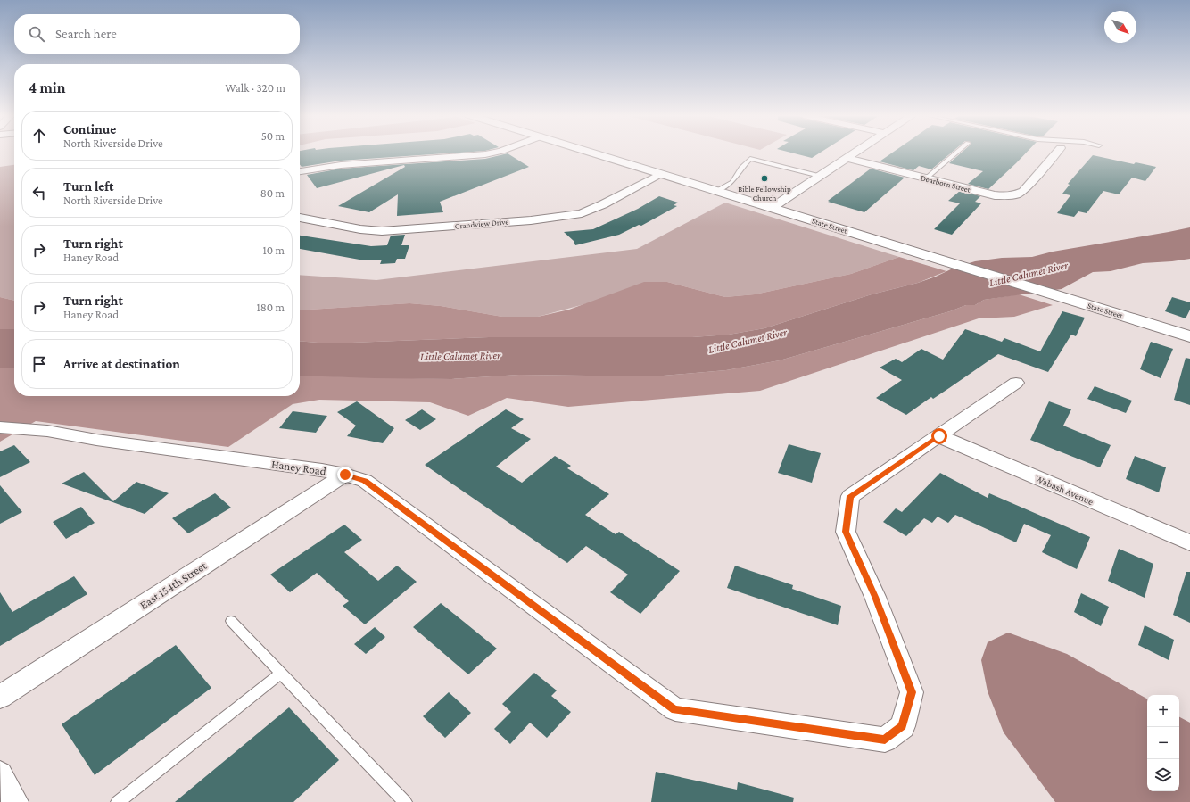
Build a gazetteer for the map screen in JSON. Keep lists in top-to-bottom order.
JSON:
{
  "streets": {
    "main road": ["State Street"],
    "street": [
      "Dearborn Street",
      "Grandview Drive",
      "Haney Road",
      "Wabash Avenue",
      "East 154th Street"
    ]
  },
  "crossings": [
    ["Grandview Drive", "State Street"],
    ["Haney Road", "Wabash Avenue"],
    ["Haney Road", "East 154th Street"]
  ],
  "water": ["Little Calumet River"],
  "places": ["Bible Fellowship Church"],
  "north": "bottom right",
  "page": {
    "search": "Search here",
    "heading": ["4 min", "Walk · 320 m"],
    "list": [
      ["Continue", "North Riverside Drive", "50 m"],
      ["Turn left", "North Riverside Drive", "80 m"],
      ["Turn right", "Haney Road", "10 m"],
      ["Turn right", "Haney Road", "180 m"],
      "Arrive at destination"
    ],
    "map_buttons": ["+", "−"]
  }
}
